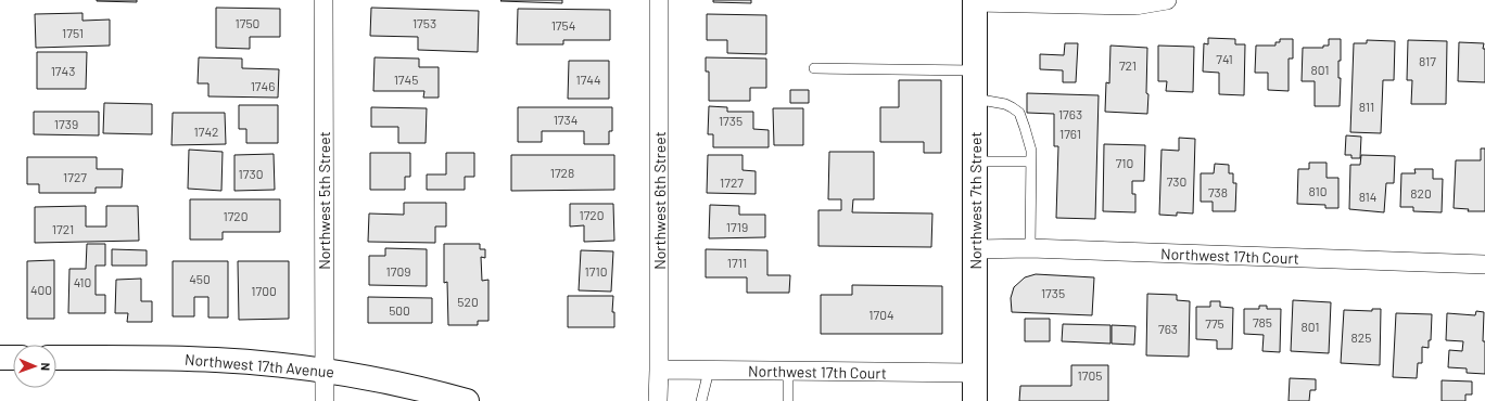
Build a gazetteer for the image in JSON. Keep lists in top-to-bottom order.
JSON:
{
  "streets": {
    "main road": ["Northwest 7th Street", "Northwest 17th Avenue"],
    "street": ["Northwest 5th Street", "Northwest 6th Street", "Northwest 17th Court"]
  },
  "crossings": [
    ["Northwest 5th Street", "Northwest 17th Avenue"],
    ["Northwest 6th Street", "Northwest 17th Court"],
    ["Northwest 7th Street", "Northwest 17th Court"]
  ],
  "house_numbers": [
    "1750",
    "1753",
    "1754",
    "1751",
    "741",
    "817",
    "721",
    "801",
    "1743",
    "1745",
    "1744",
    "1746",
    "811",
    "1763",
    "1734",
    "1735",
    "1739",
    "1742",
    "1761",
    "710",
    "1728",
    "1730",
    "1727",
    "730",
    "1727",
    "810",
    "738",
    "820",
    "814",
    "1720",
    "1720",
    "1719",
    "1721",
    "1711",
    "1709",
    "1710",
    "450",
    "410",
    "400",
    "1700",
    "1735",
    "520",
    "500",
    "1704",
    "785",
    "775",
    "801",
    "763",
    "825",
    "1705"
  ],
  "north": "right"
}
